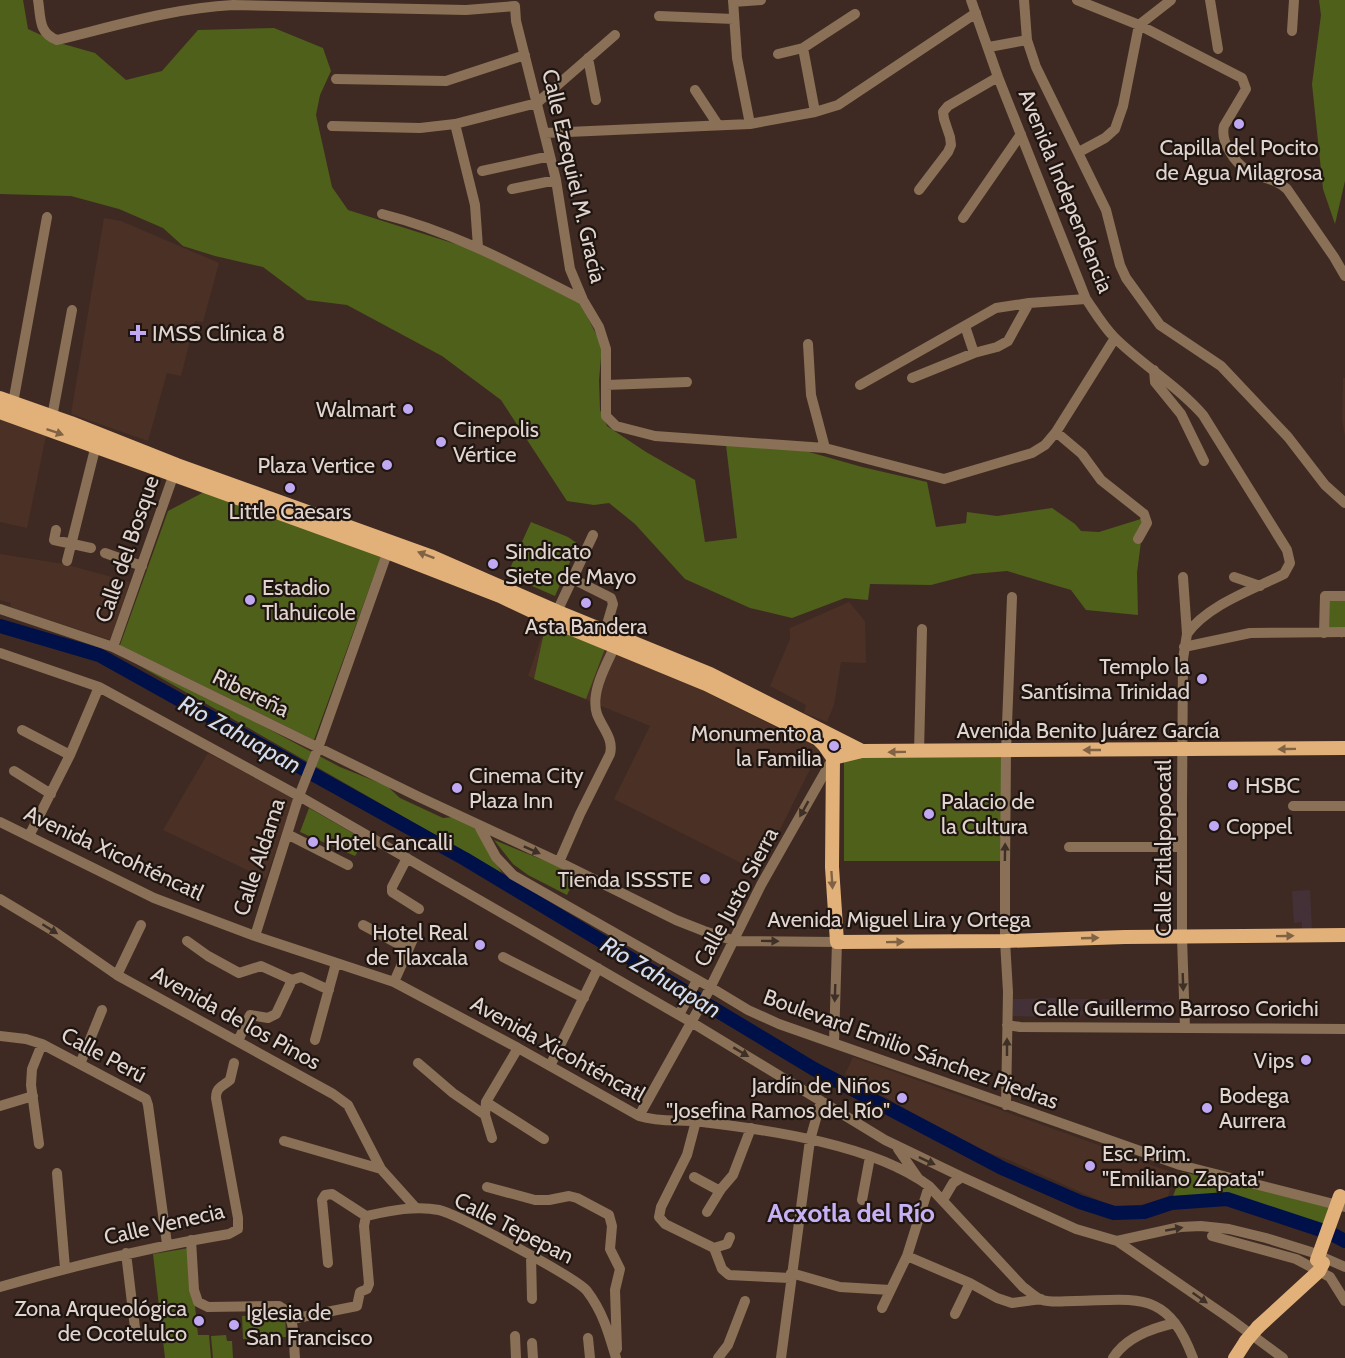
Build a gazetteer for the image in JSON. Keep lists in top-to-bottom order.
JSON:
{
  "streets": {
    "main road": ["Avenida Benito Juárez García", "Avenida Miguel Lira y Ortega"],
    "street": [
      "Calle Ezequiel M. Gracía",
      "Avenida Independencia",
      "Calle del Bosque",
      "Ribereña",
      "Calle Zitlalpopocatl",
      "Avenida Xicohténcatl",
      "Calle Aldama",
      "Calle Justo Sierra",
      "Calle Guillermo Barroso Corichi",
      "Avenida de los Pinos",
      "Boulevard Emilio Sánchez Piedras",
      "Calle Perú",
      "Calle Venecia",
      "Calle Tepepan"
    ]
  },
  "crossings": [
    ["Calle Ezequiel M. Gracía", "Avenida Independencia"],
    ["Avenida Independencia", "Calle Zitlalpopocatl"],
    ["Calle del Bosque", "Ribereña"],
    ["Ribereña", "Calle Aldama"],
    ["Ribereña", "Avenida Miguel Lira y Ortega"],
    ["Ribereña", "Boulevard Emilio Sánchez Piedras"],
    ["Avenida Benito Juárez García", "Calle Zitlalpopocatl"],
    ["Avenida Benito Juárez García", "Calle Justo Sierra"],
    ["Calle Zitlalpopocatl", "Avenida Miguel Lira y Ortega"],
    ["Calle Zitlalpopocatl", "Calle Guillermo Barroso Corichi"],
    ["Avenida Xicohténcatl", "Calle Aldama"],
    ["Avenida Xicohténcatl", "Calle Justo Sierra"],
    ["Calle Justo Sierra", "Avenida Miguel Lira y Ortega"],
    ["Calle Justo Sierra", "Boulevard Emilio Sánchez Piedras"],
    ["Avenida Miguel Lira y Ortega", "Boulevard Emilio Sánchez Piedras"],
    ["Avenida de los Pinos", "Calle Tepepan"],
    ["Calle Perú", "Calle Venecia"]
  ],
  "one_way": ["Avenida Benito Juárez García", "Calle Justo Sierra", "Avenida Miguel Lira y Ortega"],
  "districts": ["Acxotla del Río"],
  "water": ["Río Zahuapan"],
  "places": {
    "other": [
      "Capilla del Pocito de Agua Milagrosa",
      "Walmart",
      "Cinepolis Vértice",
      "Plaza Vertice",
      "Little Caesars",
      "Sindicato Siete de Mayo",
      "Estadio Tlahuicole",
      "Asta Bandera",
      "Templo la Santísima Trinidad",
      "Monumento a la Familia",
      "HSBC",
      "Cinema City Plaza Inn",
      "Palacio de la Cultura",
      "Coppel",
      "Hotel Cancalli",
      "Tienda ISSSTE",
      "Hotel Real de Tlaxcala",
      "Vips",
      "Jardín de Niños \"Josefina Ramos del Río\"",
      "Bodega Aurrera",
      "Esc. Prim. \"Emiliano Zapata\"",
      "Zona Arqueológica de Ocotelulco",
      "Iglesia de San Francisco"
    ],
    "health": ["IMSS Clínica 8"]
  }
}
